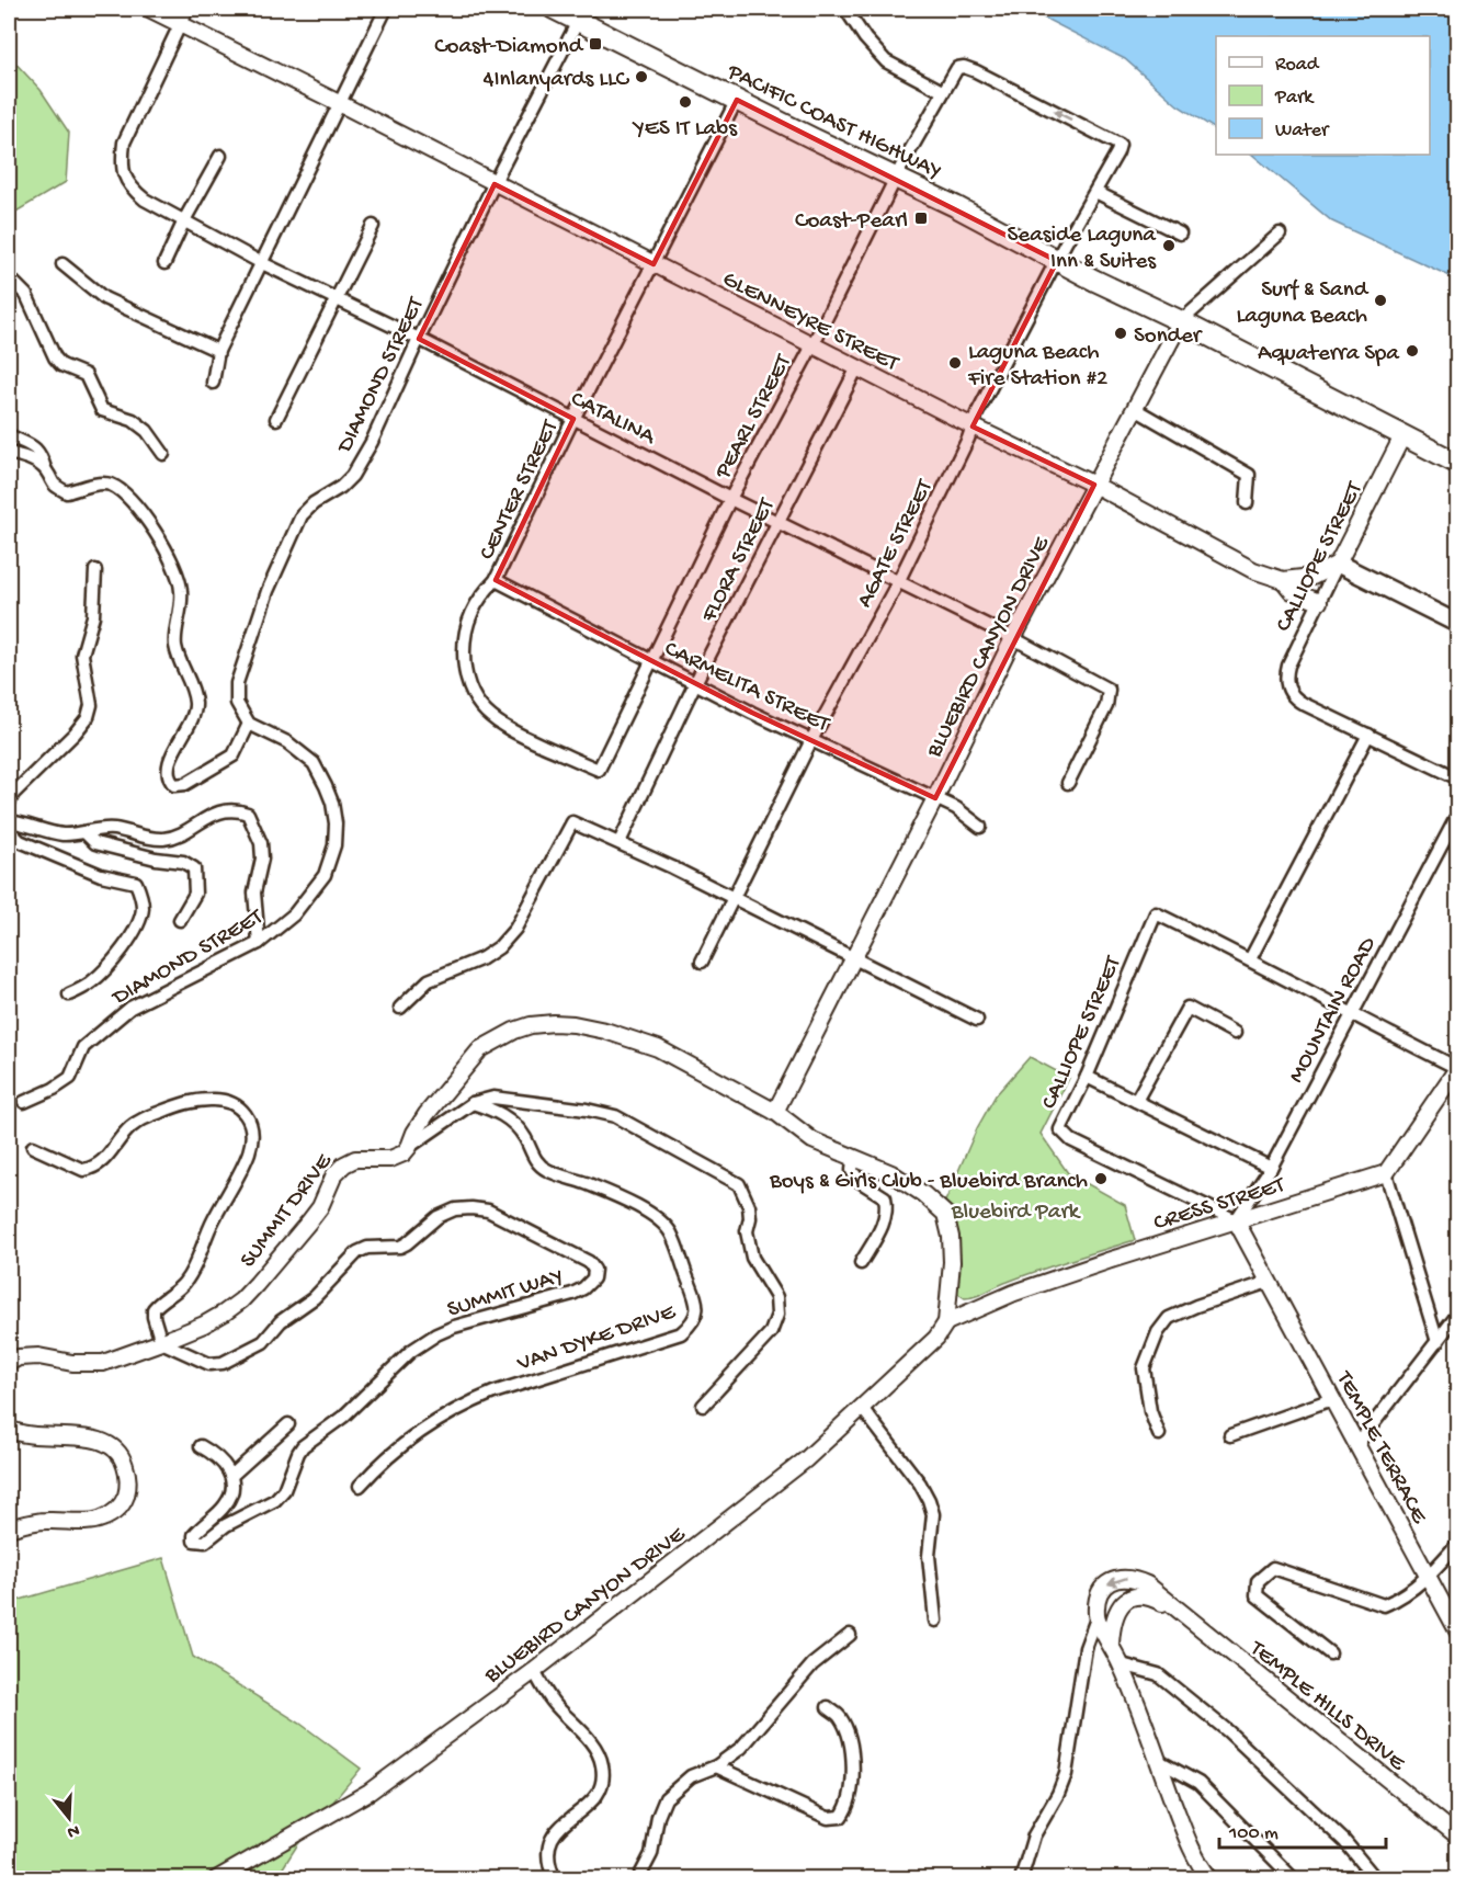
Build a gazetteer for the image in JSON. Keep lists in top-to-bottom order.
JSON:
{
  "streets": {
    "highway": ["PACIFIC COAST HIGHWAY"],
    "street": [
      "GLENNEYRE STREET",
      "DIAMOND STREET",
      "CATALINA",
      "PEARL STREET",
      "CENTER STREET",
      "AGATE STREET",
      "CALLIOPE STREET",
      "FLORA STREET",
      "BLUEBIRD CANYON DRIVE",
      "CARMELITA STREET",
      "MOUNTAIN ROAD",
      "CRESS STREET",
      "SUMMIT DRIVE",
      "SUMMIT WAY",
      "VAN DYKE DRIVE",
      "TEMPLE TERRACE",
      "TEMPLE HILLS DRIVE"
    ]
  },
  "crossings": [
    ["PACIFIC COAST HIGHWAY", "DIAMOND STREET"],
    ["PACIFIC COAST HIGHWAY", "PEARL STREET"],
    ["PACIFIC COAST HIGHWAY", "CENTER STREET"],
    ["PACIFIC COAST HIGHWAY", "AGATE STREET"],
    ["PACIFIC COAST HIGHWAY", "CALLIOPE STREET"],
    ["PACIFIC COAST HIGHWAY", "BLUEBIRD CANYON DRIVE"],
    ["GLENNEYRE STREET", "DIAMOND STREET"],
    ["GLENNEYRE STREET", "CATALINA"],
    ["GLENNEYRE STREET", "PEARL STREET"],
    ["GLENNEYRE STREET", "CENTER STREET"],
    ["GLENNEYRE STREET", "AGATE STREET"],
    ["GLENNEYRE STREET", "CALLIOPE STREET"],
    ["GLENNEYRE STREET", "FLORA STREET"],
    ["GLENNEYRE STREET", "BLUEBIRD CANYON DRIVE"],
    ["DIAMOND STREET", "CATALINA"],
    ["CATALINA", "PEARL STREET"],
    ["CATALINA", "CENTER STREET"],
    ["CATALINA", "AGATE STREET"],
    ["CATALINA", "FLORA STREET"],
    ["CATALINA", "BLUEBIRD CANYON DRIVE"],
    ["PEARL STREET", "CENTER STREET"],
    ["PEARL STREET", "AGATE STREET"],
    ["PEARL STREET", "CARMELITA STREET"],
    ["CENTER STREET", "CARMELITA STREET"],
    ["AGATE STREET", "CARMELITA STREET"],
    ["CALLIOPE STREET", "MOUNTAIN ROAD"],
    ["CALLIOPE STREET", "CRESS STREET"],
    ["CALLIOPE STREET", "TEMPLE TERRACE"],
    ["FLORA STREET", "CARMELITA STREET"],
    ["BLUEBIRD CANYON DRIVE", "CARMELITA STREET"],
    ["BLUEBIRD CANYON DRIVE", "CRESS STREET"],
    ["MOUNTAIN ROAD", "CRESS STREET"],
    ["MOUNTAIN ROAD", "TEMPLE TERRACE"],
    ["CRESS STREET", "TEMPLE TERRACE"],
    ["SUMMIT DRIVE", "SUMMIT WAY"]
  ],
  "parks": ["Bluebird Park"],
  "places": {
    "transit": ["Coast-Diamond", "Coast-Pearl"],
    "other": [
      "4Inlanyards LLC",
      "YES IT Labs",
      "Seaside Laguna Inn & Suites",
      "Surf & Sand Laguna Beach",
      "Sonder",
      "Aquaterra Spa",
      "Laguna Beach Fire Station #2",
      "Boys & Girls Club - Bluebird Branch"
    ]
  },
  "legend": ["Road", "Park", "Water"],
  "scale_bar": "100 m",
  "north": "bottom"
}
